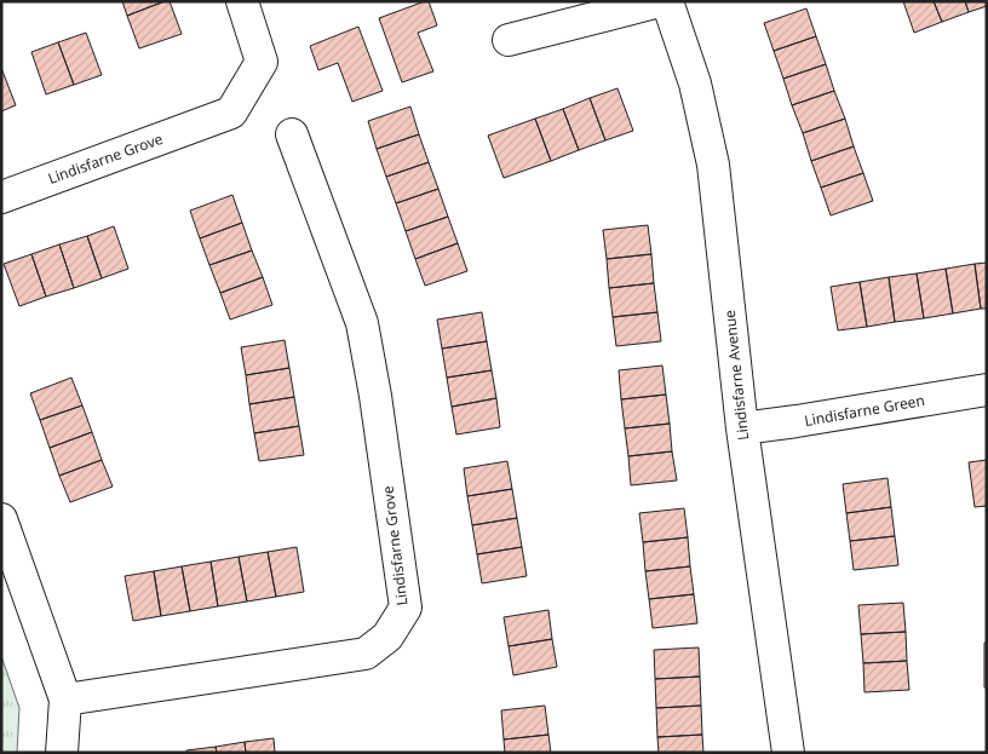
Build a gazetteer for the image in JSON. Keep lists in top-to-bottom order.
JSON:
{
  "streets": {
    "street": ["Lindisfarne Grove", "Lindisfarne Avenue", "Lindisfarne Green"]
  },
  "crossings": [
    ["Lindisfarne Avenue", "Lindisfarne Green"]
  ]
}
